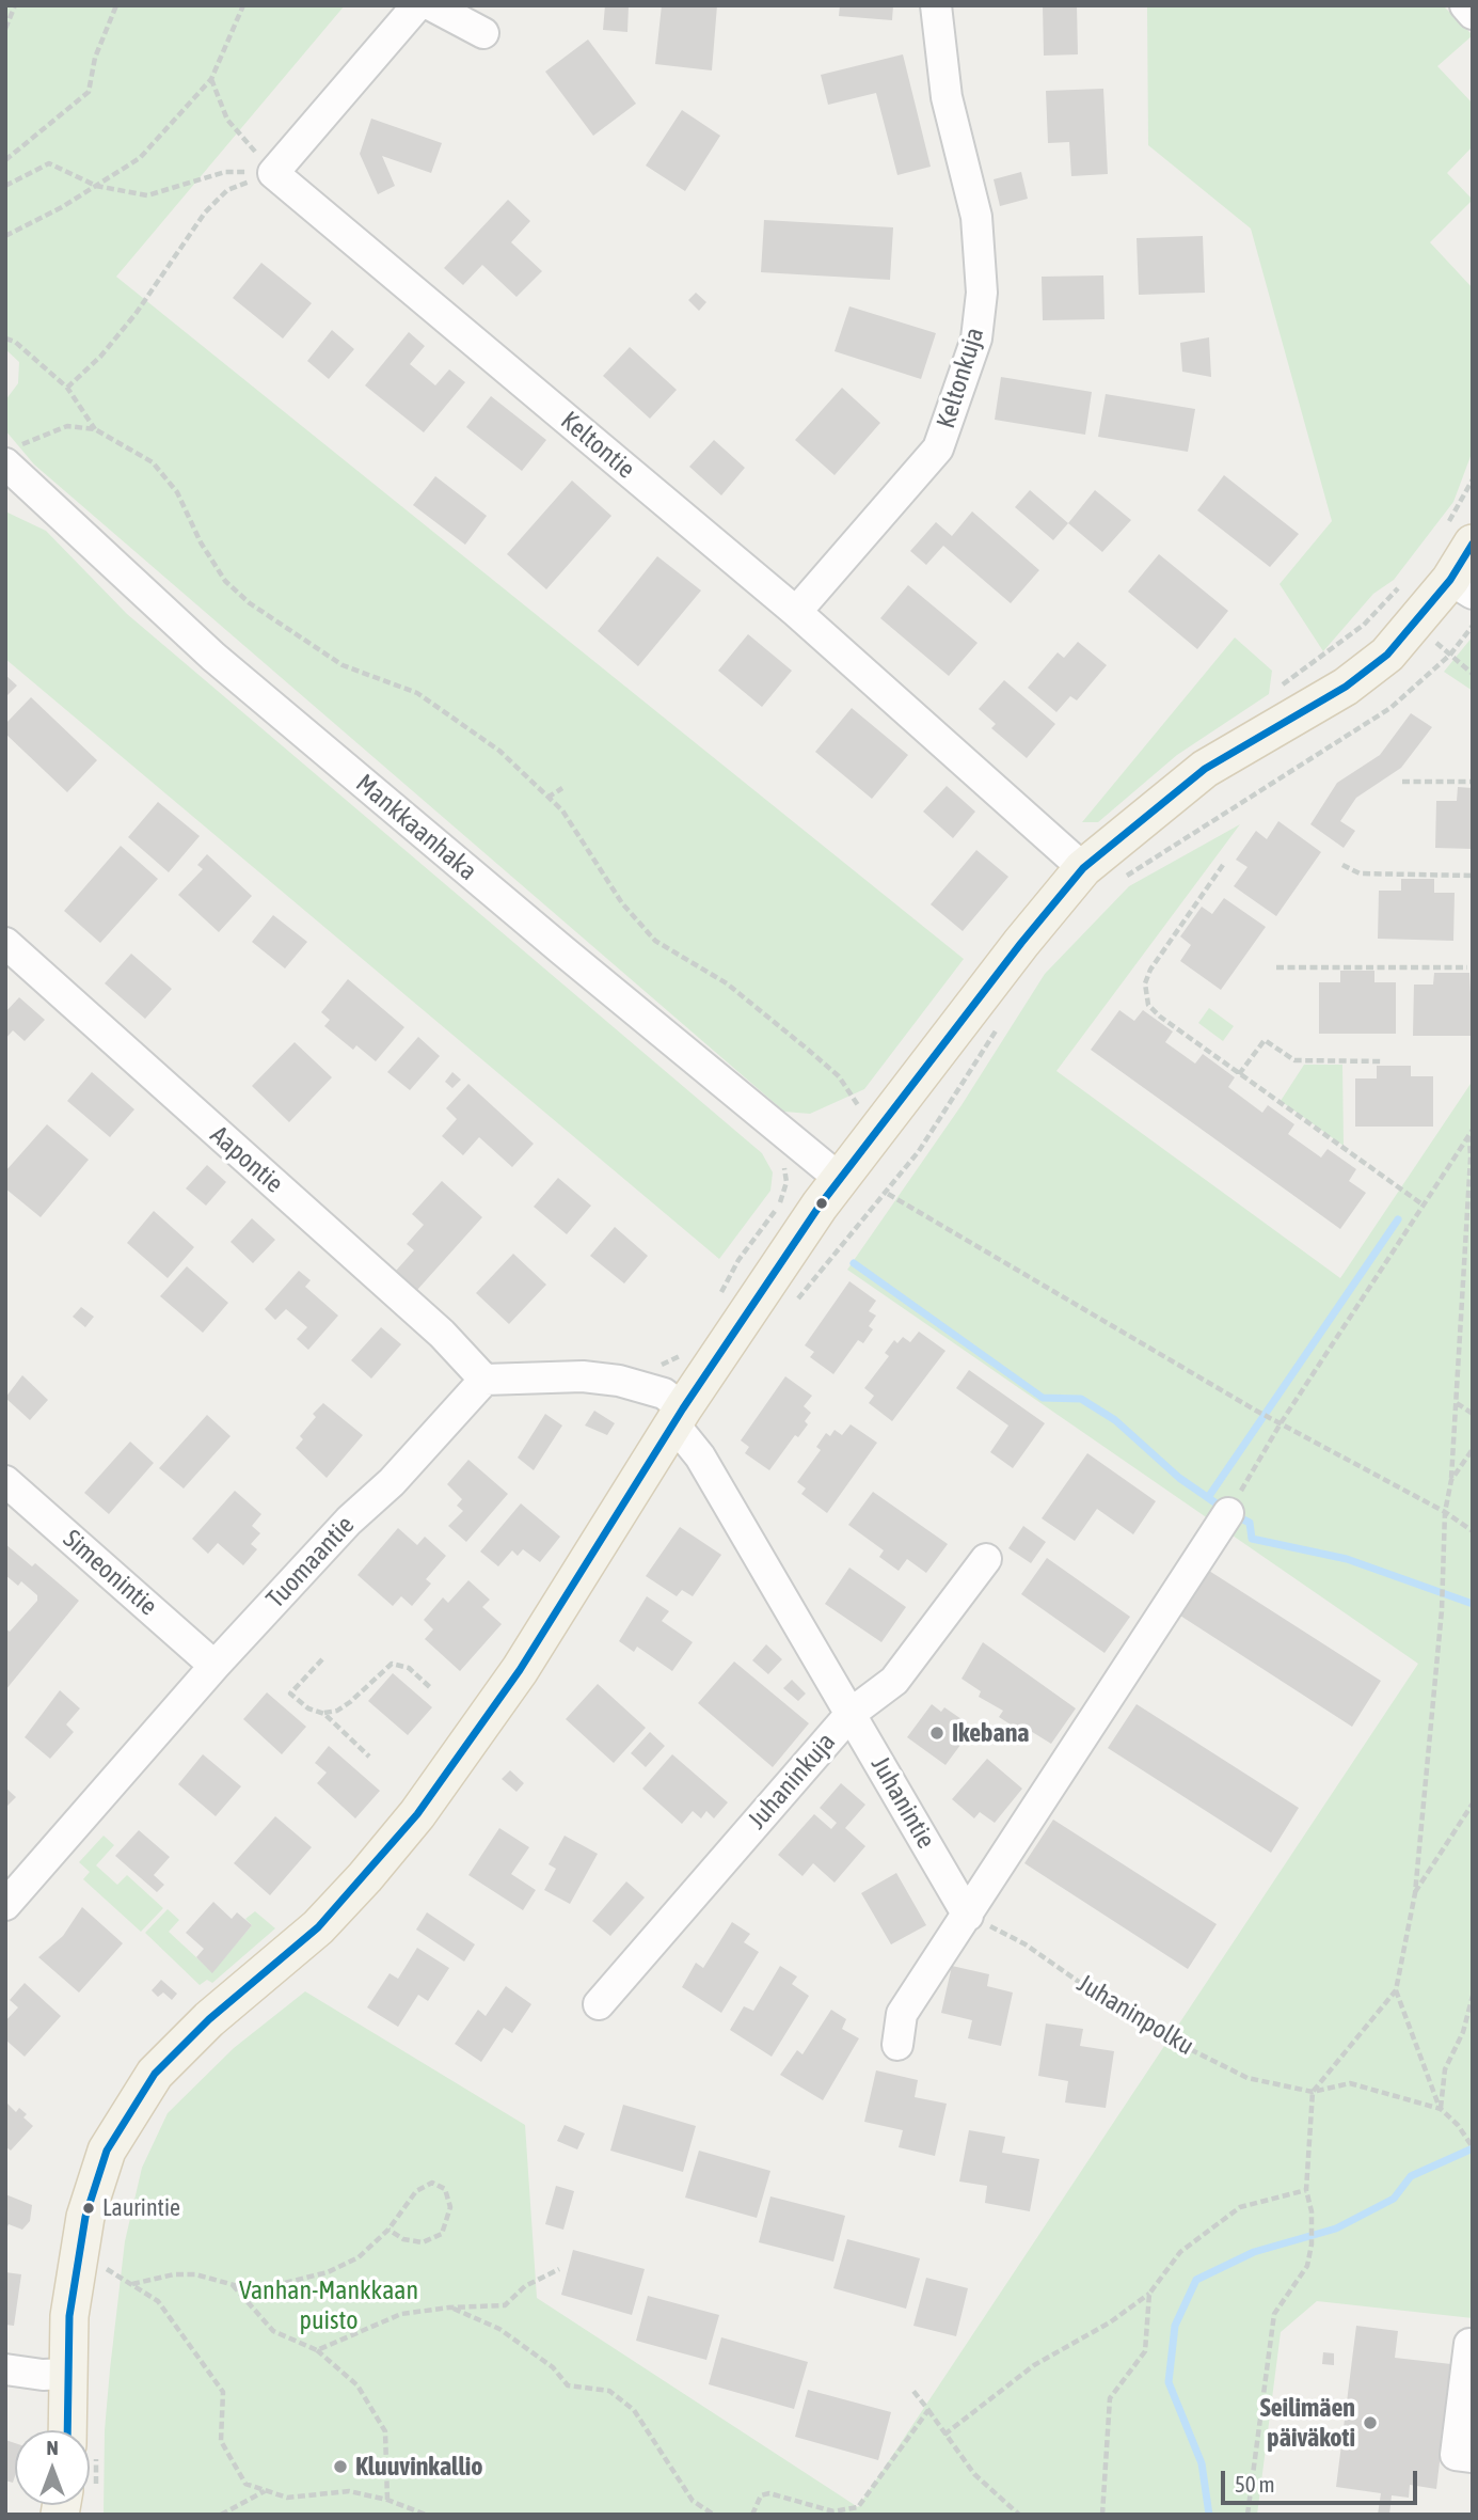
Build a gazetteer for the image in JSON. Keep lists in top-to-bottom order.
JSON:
{
  "streets": {
    "street": [
      "Keltonkuja",
      "Keltontie",
      "Mankkaanhaka",
      "Aapontie",
      "Tuomaantie",
      "Simeonintie",
      "Juhaninkuja",
      "Juhanintie"
    ],
    "path": ["Juhaninpolku"]
  },
  "crossings": [
    ["Keltonkuja", "Keltontie"],
    ["Aapontie", "Tuomaantie"],
    ["Tuomaantie", "Simeonintie"],
    ["Juhaninkuja", "Juhanintie"],
    ["Juhanintie", "Juhaninpolku"]
  ],
  "parks": ["Vanhan-Mankkaan puisto"],
  "places": [
    "Ikebana",
    "Laurintie",
    "Seilimäen päiväkoti",
    "Kluuvinkallio"
  ],
  "scale_bar": "50 m",
  "north": "top"
}
